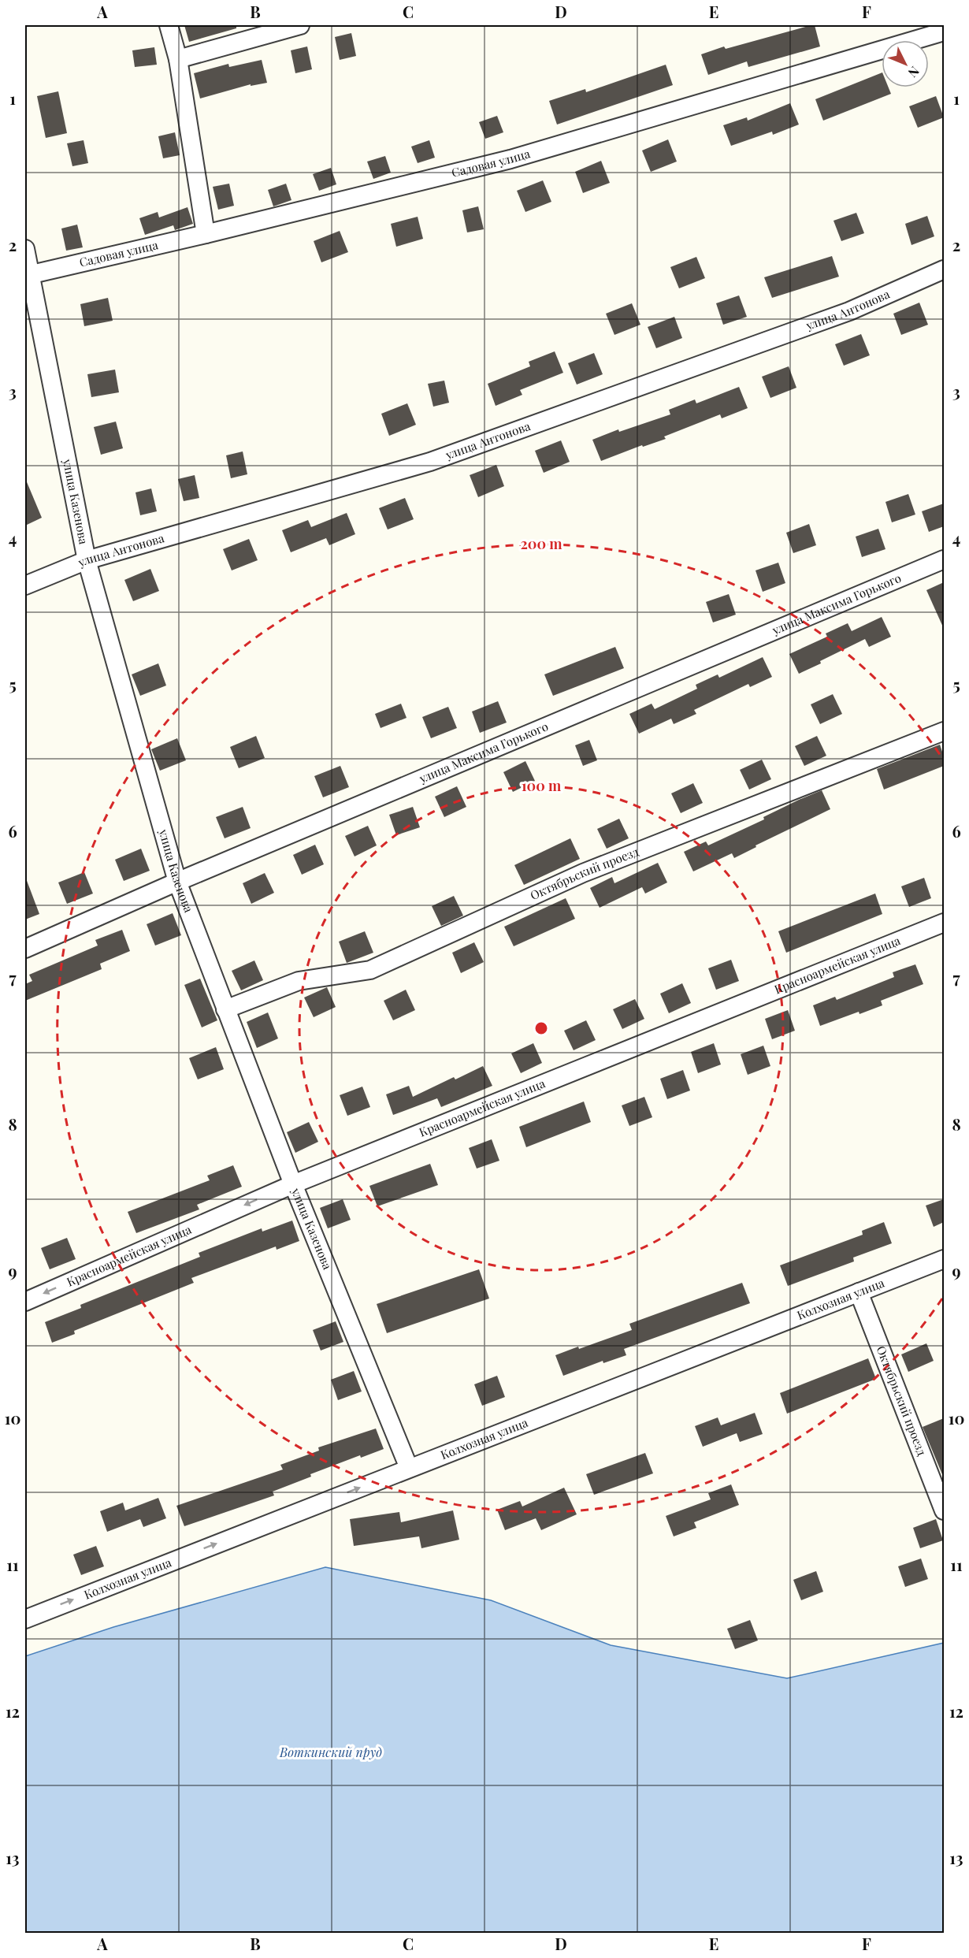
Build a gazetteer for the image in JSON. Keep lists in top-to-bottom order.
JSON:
{
  "streets": {
    "street": [
      "Садовая улица",
      "улица Антонова",
      "улица Казенова",
      "улица Максима Горького",
      "Октябрьский проезд",
      "Красноармейская улица",
      "Колхозная улица"
    ]
  },
  "crossings": [
    ["Садовая улица", "улица Казенова"],
    ["улица Антонова", "улица Казенова"],
    ["улица Казенова", "улица Максима Горького"],
    ["улица Казенова", "Октябрьский проезд"],
    ["улица Казенова", "Красноармейская улица"],
    ["улица Казенова", "Колхозная улица"],
    ["Октябрьский проезд", "Колхозная улица"]
  ],
  "one_way": ["Колхозная улица"],
  "water": ["Воткинский пруд"],
  "north": "bottom right",
  "grid": {
    "columns": [
      "A",
      "B",
      "C",
      "D",
      "E",
      "F"
    ],
    "rows": [
      "1",
      "2",
      "3",
      "4",
      "5",
      "6",
      "7",
      "8",
      "9",
      "10",
      "11",
      "12",
      "13"
    ]
  },
  "rings": ["200 m", "100 m"]
}
